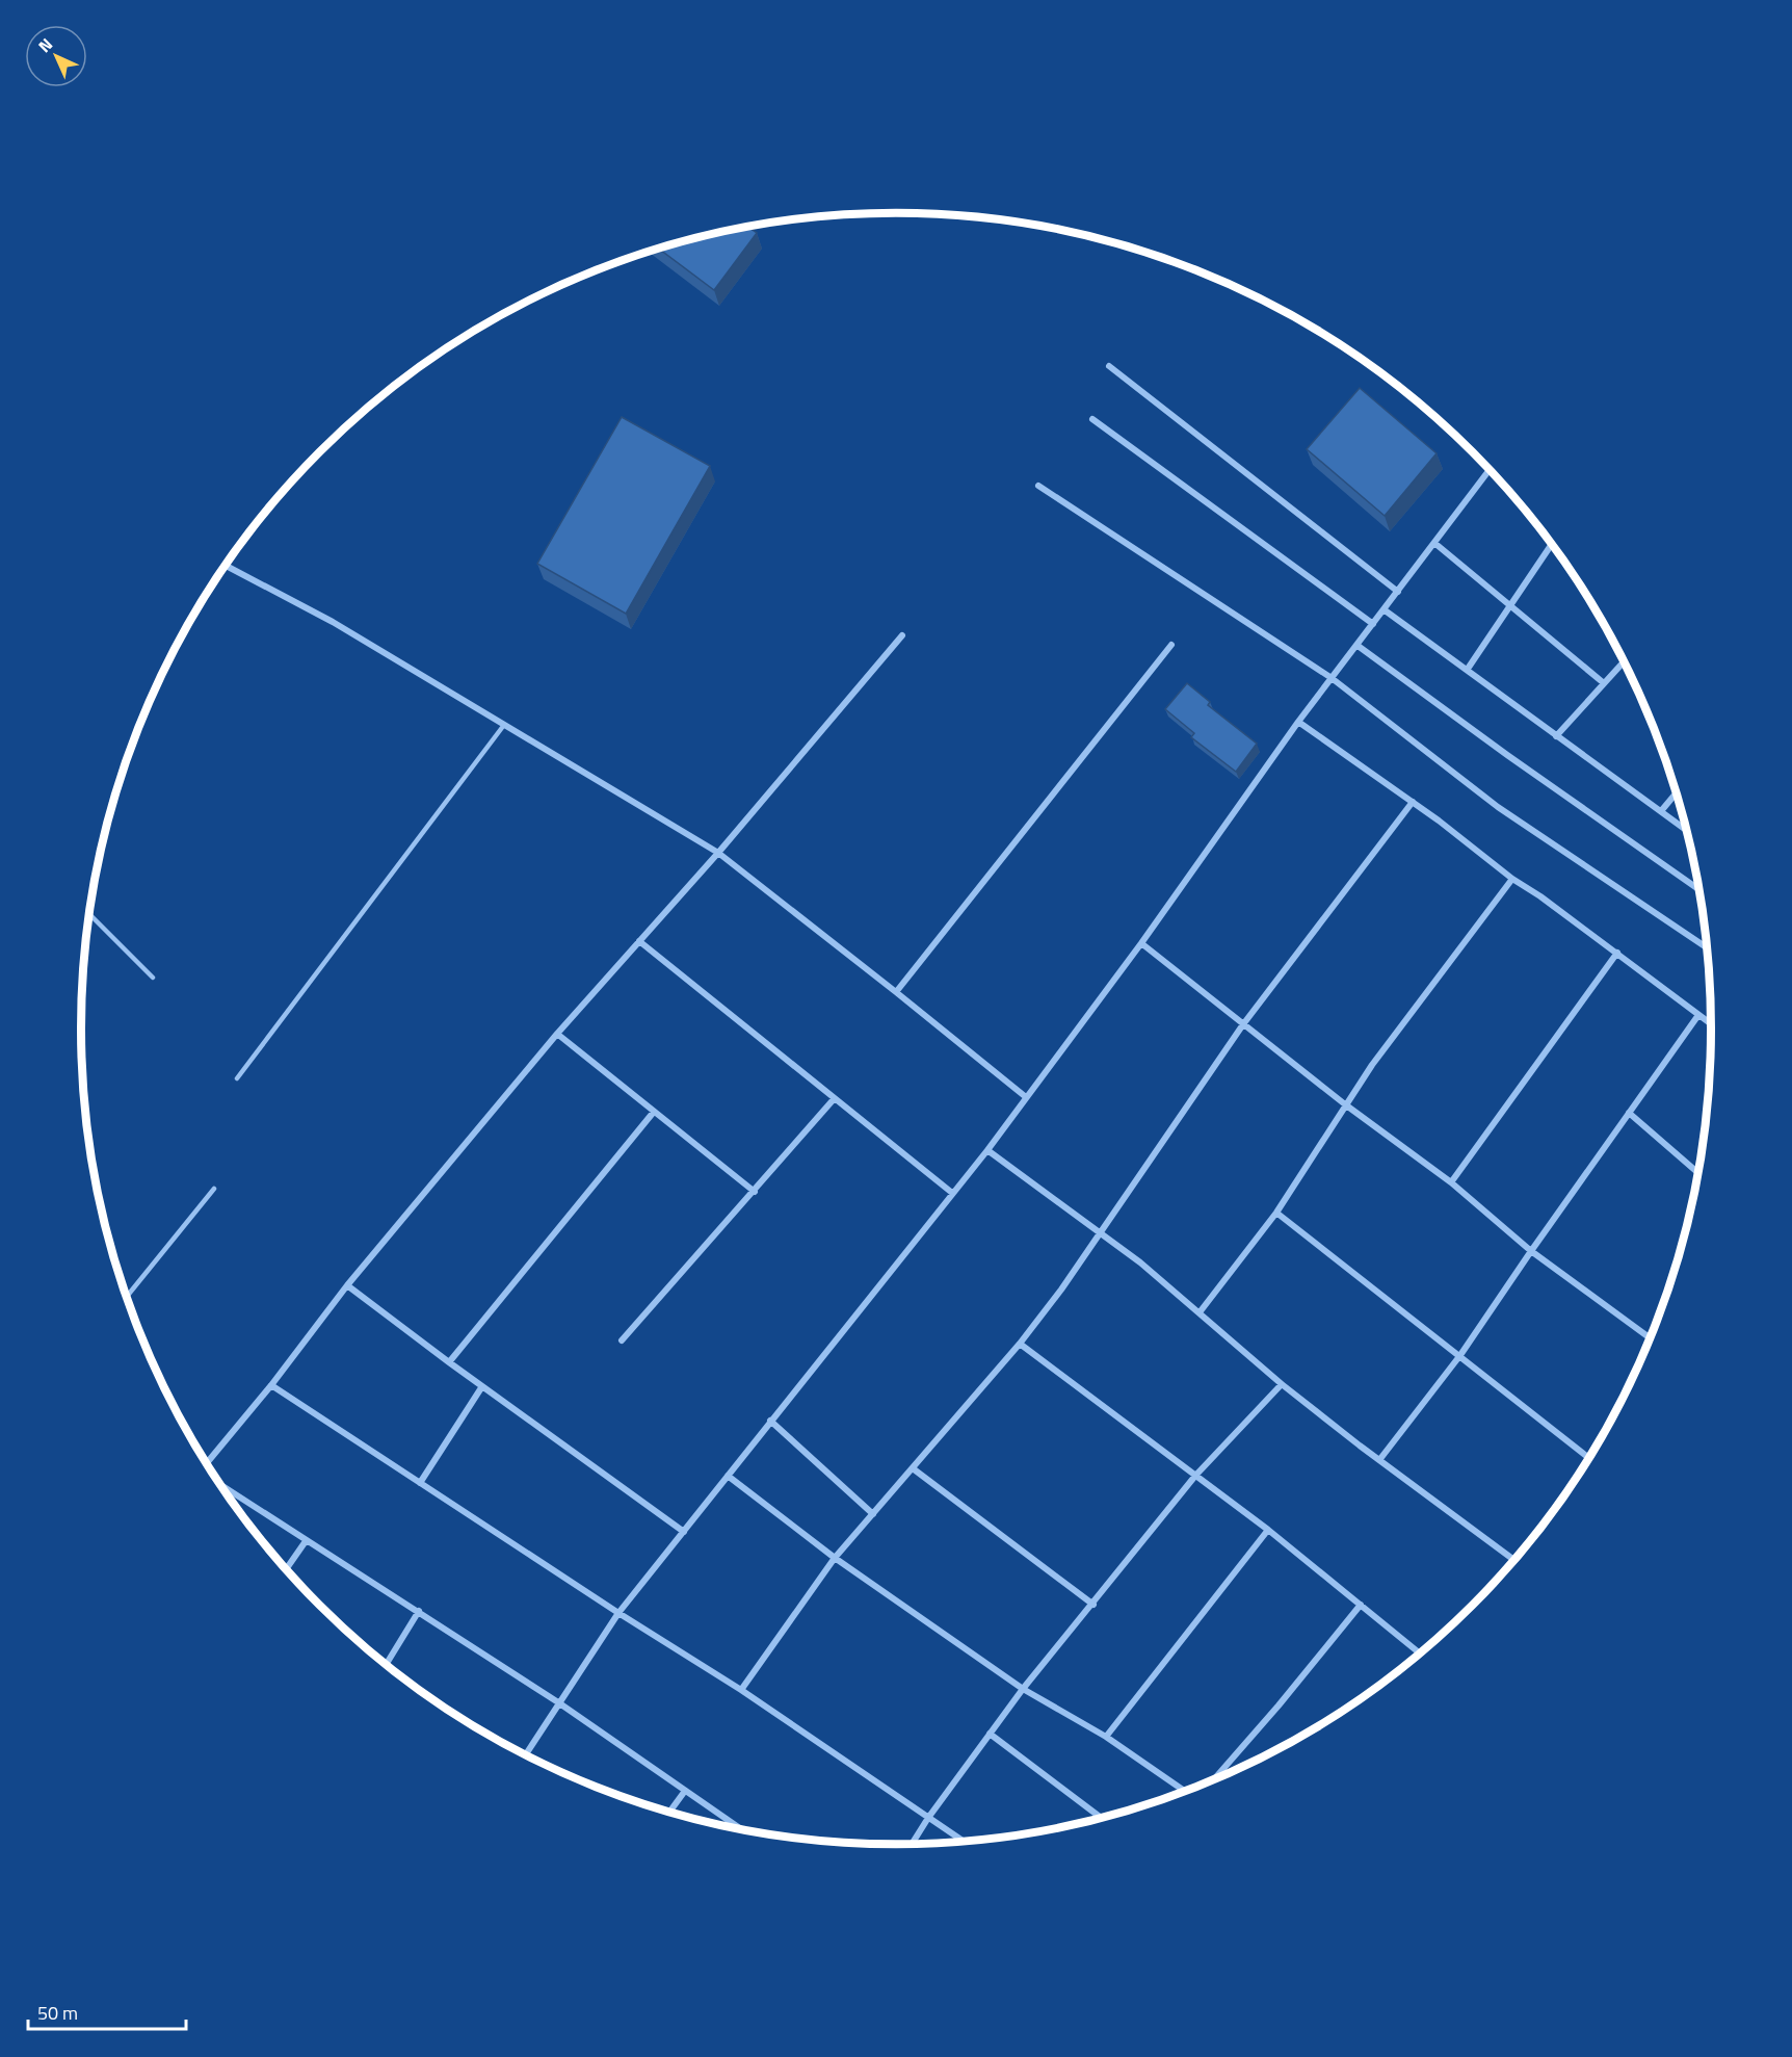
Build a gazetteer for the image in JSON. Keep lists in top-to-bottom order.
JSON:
{
  "scale_bar": "50 m",
  "north": "top left"
}
